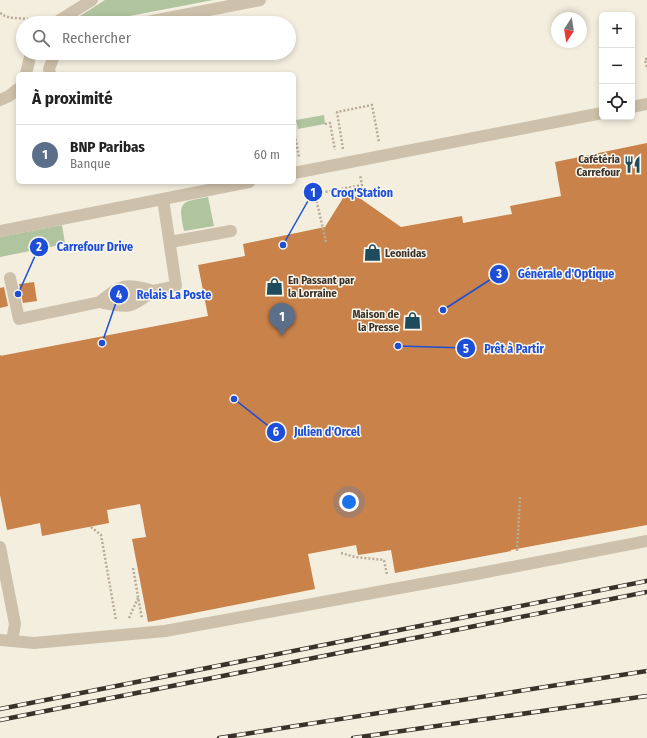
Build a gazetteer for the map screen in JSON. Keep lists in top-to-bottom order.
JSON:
{
  "places": {
    "restaurant": ["Cafétéria Carrefour"],
    "other": [
      "Croq'Station",
      "Carrefour Drive",
      "Générale d'Optique",
      "Relais La Poste",
      "Prêt à Partir",
      "Julien d'Orcel"
    ],
    "shop": ["Leonidas", "En Passant par la Lorraine", "Maison de la Presse"]
  },
  "north": "bottom",
  "page": {
    "map_buttons": ["+", "−"],
    "search": "Rechercher",
    "heading": "À proximité",
    "list": [
      {
        "mark": "1",
        "name": "BNP Paribas",
        "note": "Banque",
        "value": "60 m"
      }
    ],
    "pins": "1"
  }
}
